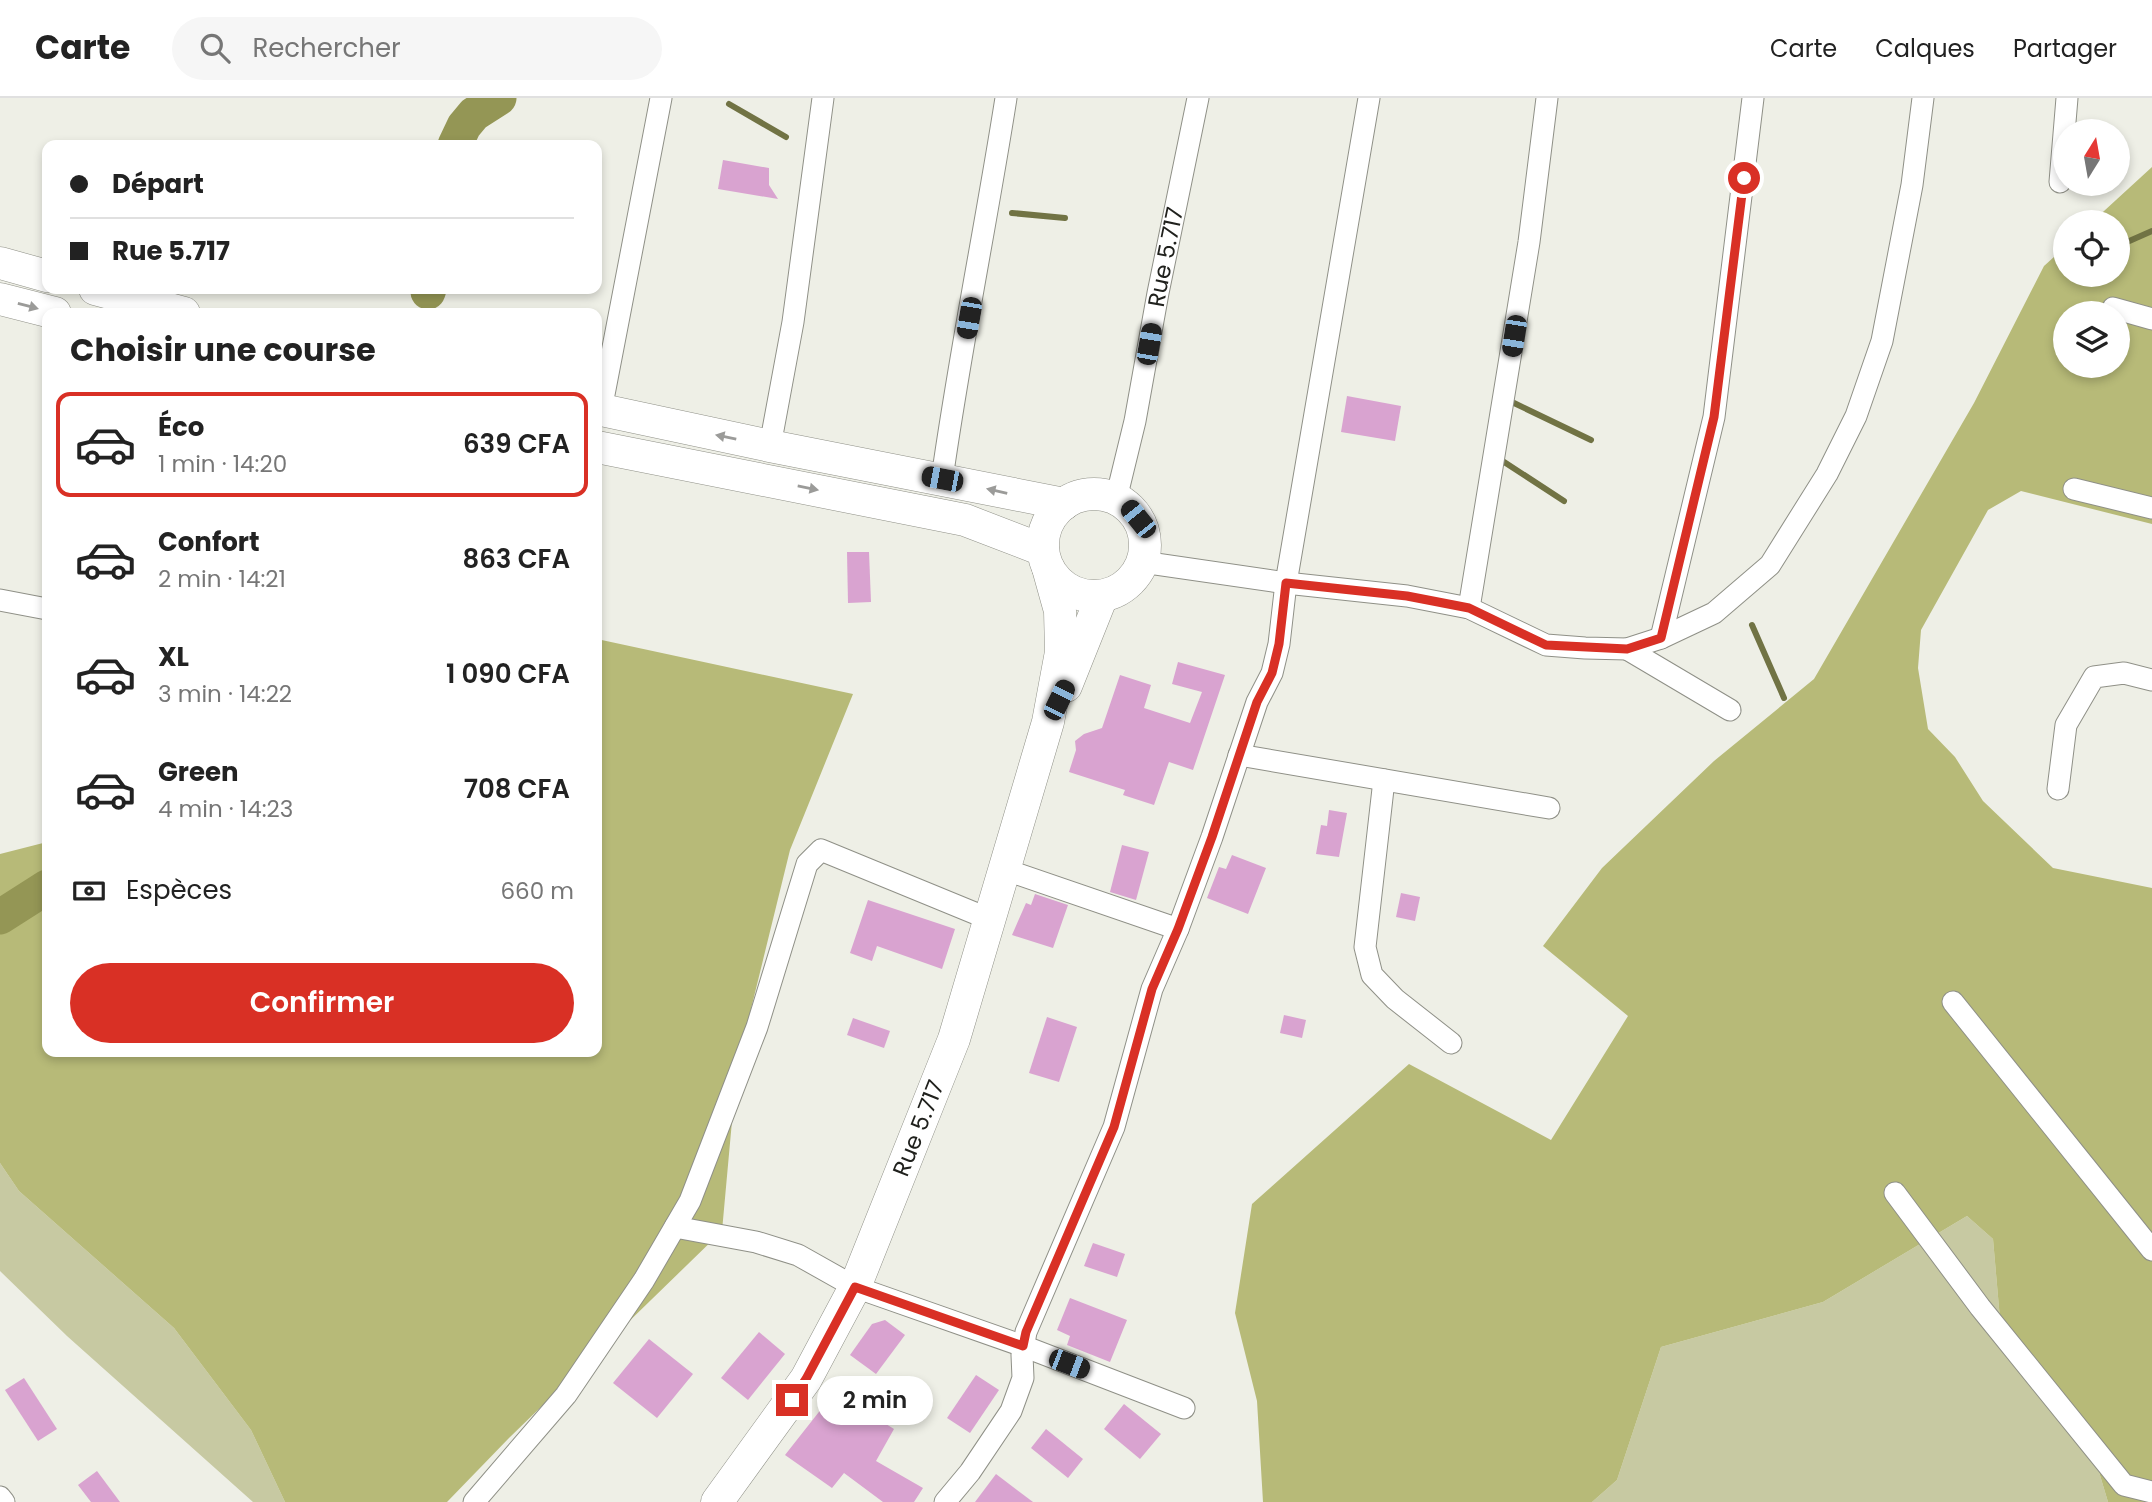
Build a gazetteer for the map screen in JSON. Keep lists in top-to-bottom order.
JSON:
{
  "streets": {
    "street": ["Rue 5.717"]
  },
  "north": "top",
  "page": {
    "header": "Carte",
    "search": "Rechercher",
    "nav": ["Carte", "Calques", "Partager"],
    "banner": ["Départ", "Rue 5.717"],
    "heading": "Choisir une course",
    "list": [
      {
        "name": "Éco",
        "note": "1 min · 14:20",
        "value": "639 CFA"
      },
      {
        "name": "Confort",
        "note": "2 min · 14:21",
        "value": "863 CFA"
      },
      {
        "name": "XL",
        "note": "3 min · 14:22",
        "value": "1 090 CFA"
      },
      {
        "name": "Green",
        "note": "4 min · 14:23",
        "value": "708 CFA"
      }
    ],
    "pay": ["Espèces", "660 m"],
    "buttons": "Confirmer",
    "bubble": "2 min"
  }
}
